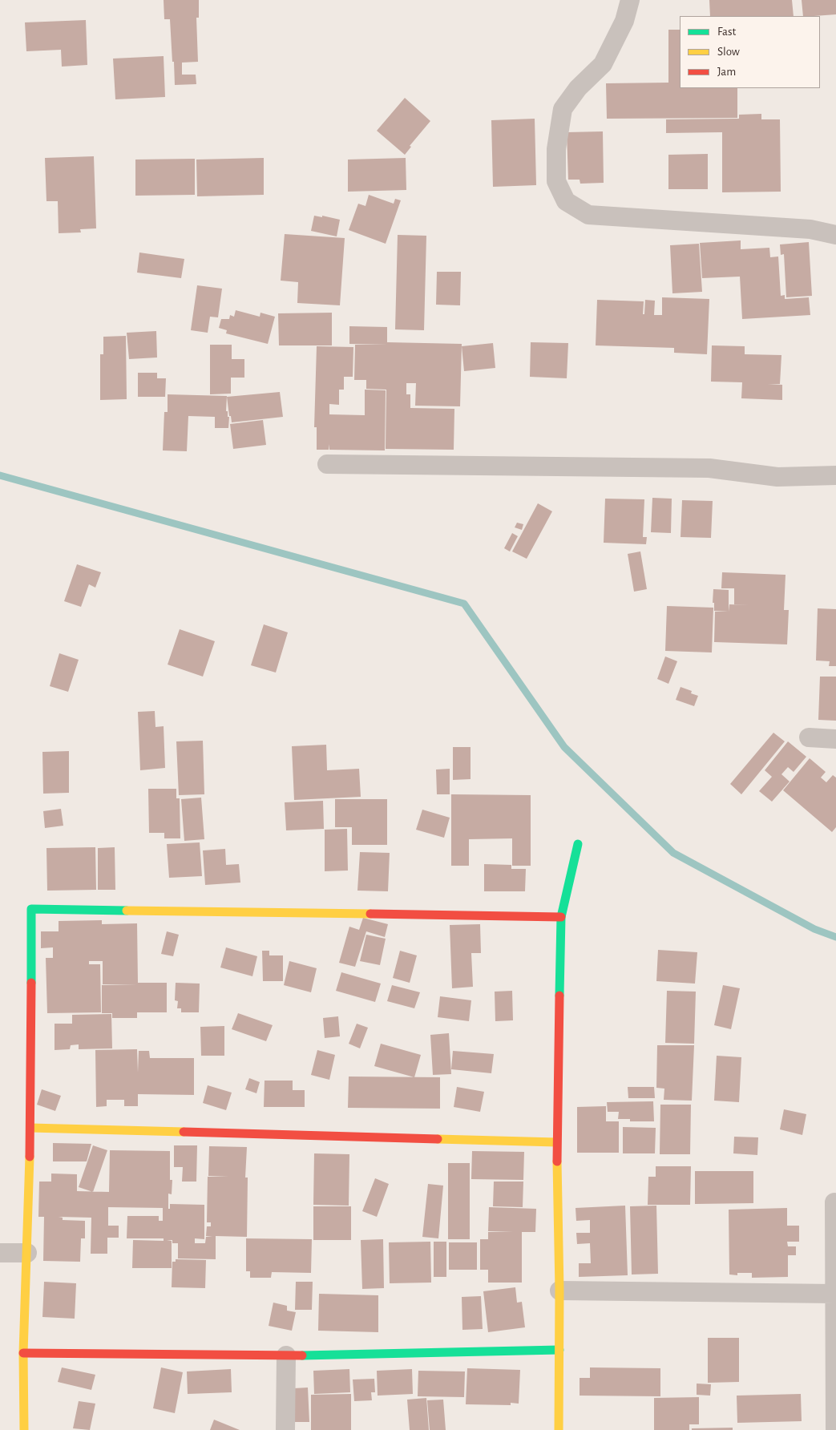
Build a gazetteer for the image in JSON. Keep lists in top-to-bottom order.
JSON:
{
  "legend": ["Fast", "Slow", "Jam"]
}
